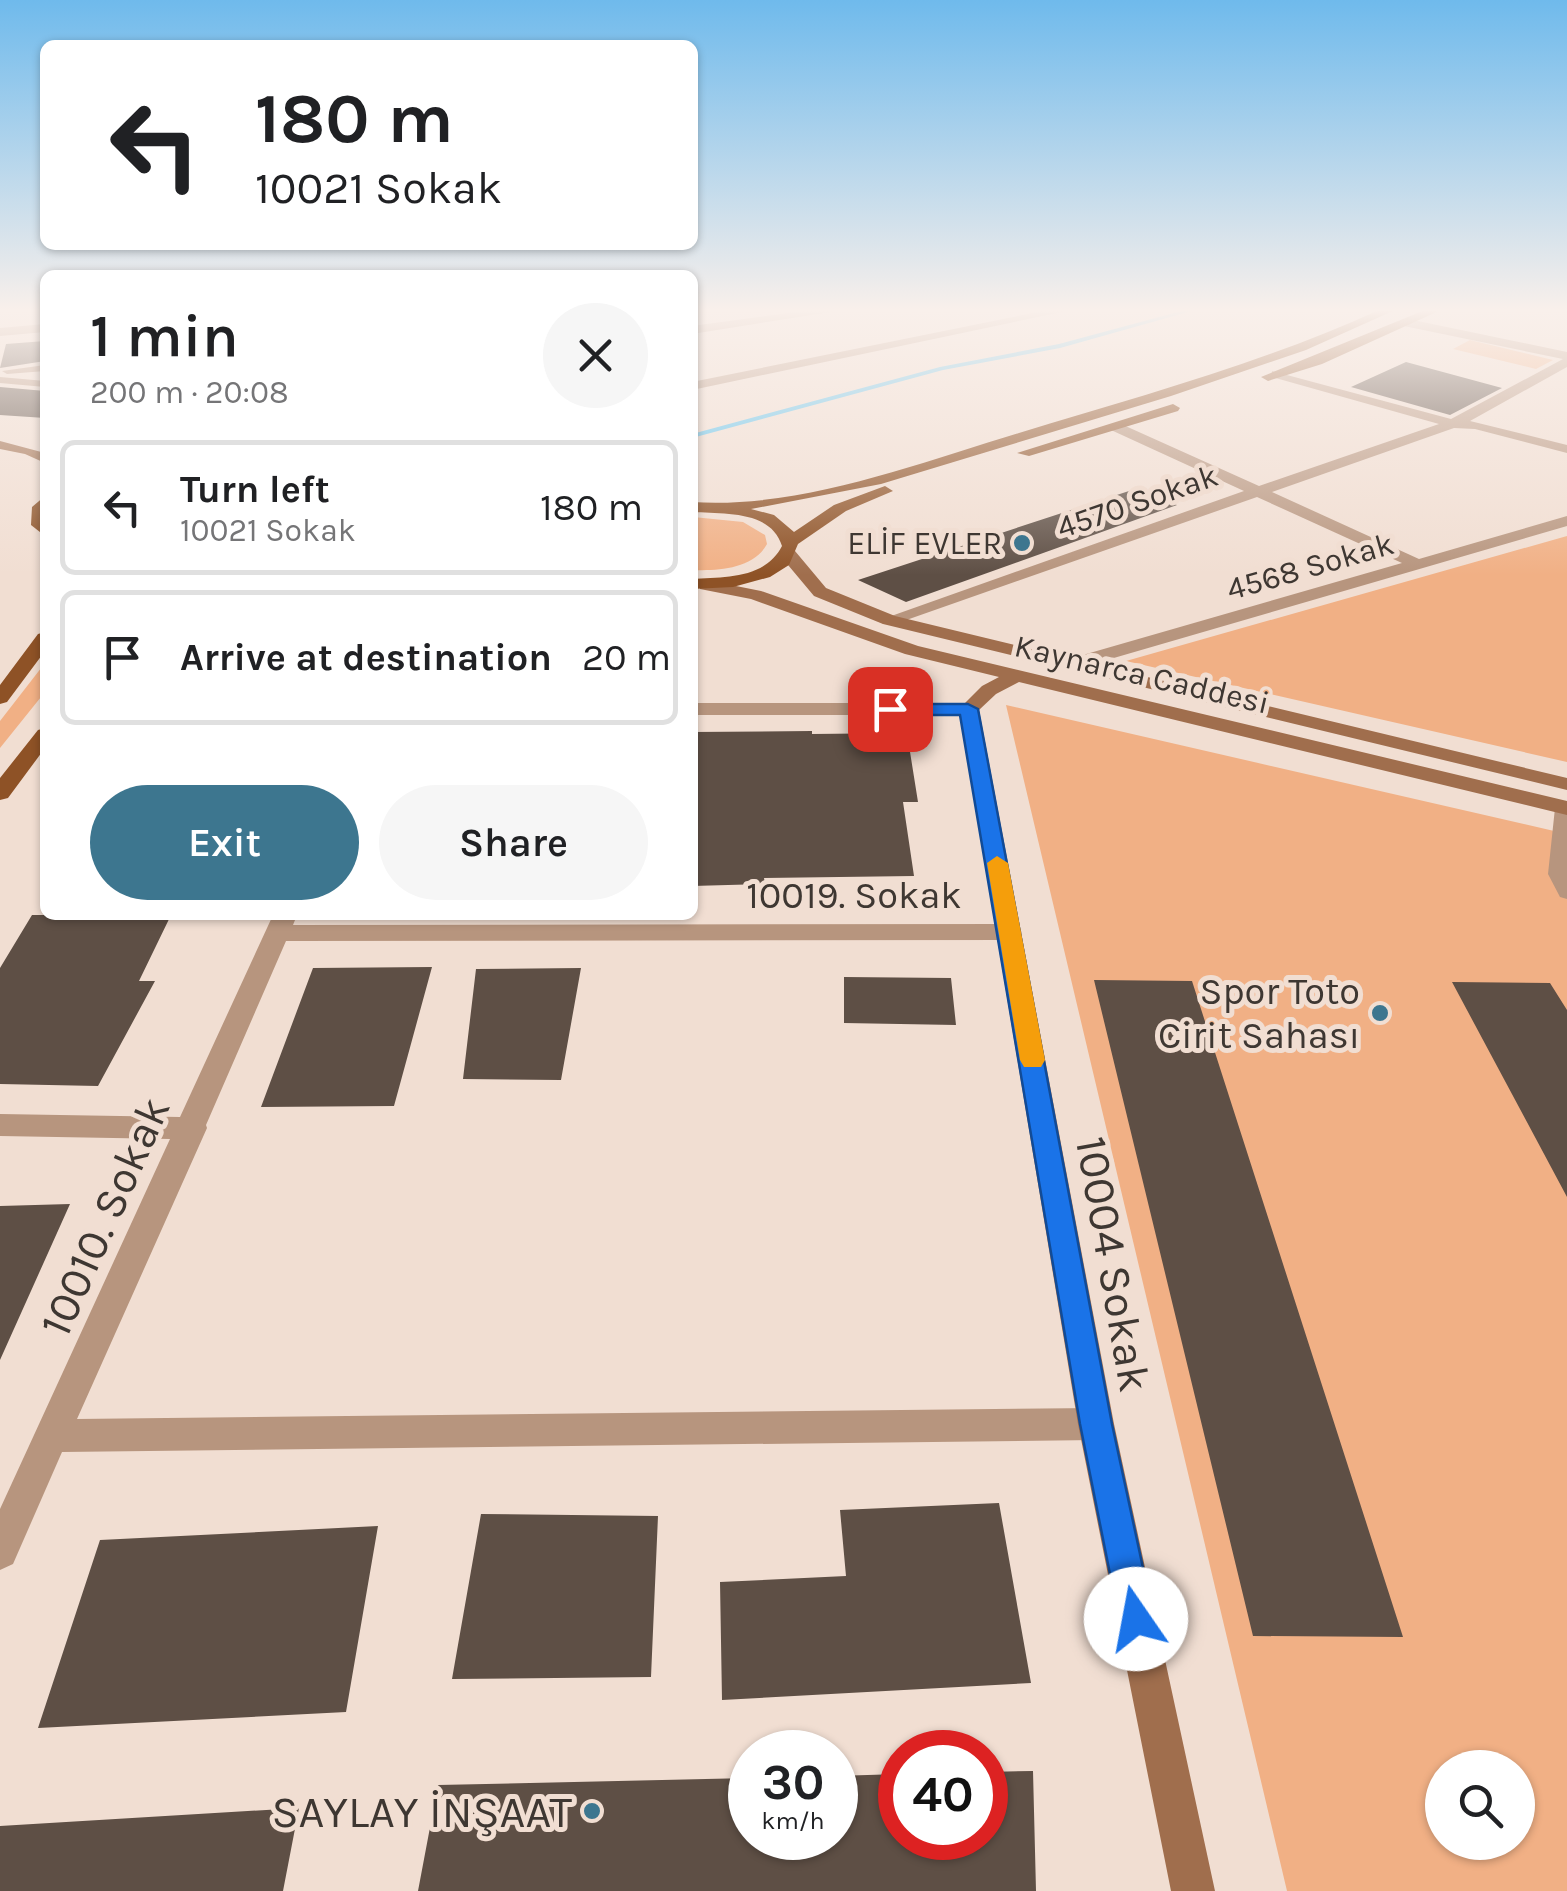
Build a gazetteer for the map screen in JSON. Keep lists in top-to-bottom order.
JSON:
{
  "streets": {
    "main road": ["Kaynarca Caddesi", "10004 Sokak"],
    "street": [
      "4570 Sokak",
      "4568 Sokak",
      "10019. Sokak",
      "10010. Sokak"
    ]
  },
  "crossings": [
    ["4570 Sokak", "Kaynarca Caddesi"],
    ["4568 Sokak", "Kaynarca Caddesi"],
    ["10019. Sokak", "10010. Sokak"],
    ["10019. Sokak", "10004 Sokak"]
  ],
  "places": ["ELİF EVLER", "Spor Toto Cirit Sahası", "SAYLAY İNŞAAT"],
  "page": {
    "turn": ["180 m", "10021 Sokak"],
    "heading": ["1 min", "200 m · 20:08"],
    "list": [
      {
        "name": "Turn left",
        "note": "10021 Sokak",
        "value": "180 m"
      },
      {
        "name": "Arrive at destination",
        "value": "20 m"
      }
    ],
    "buttons": ["Exit", "Share"],
    "speed": "30 km/h",
    "limit": "40"
  }
}
